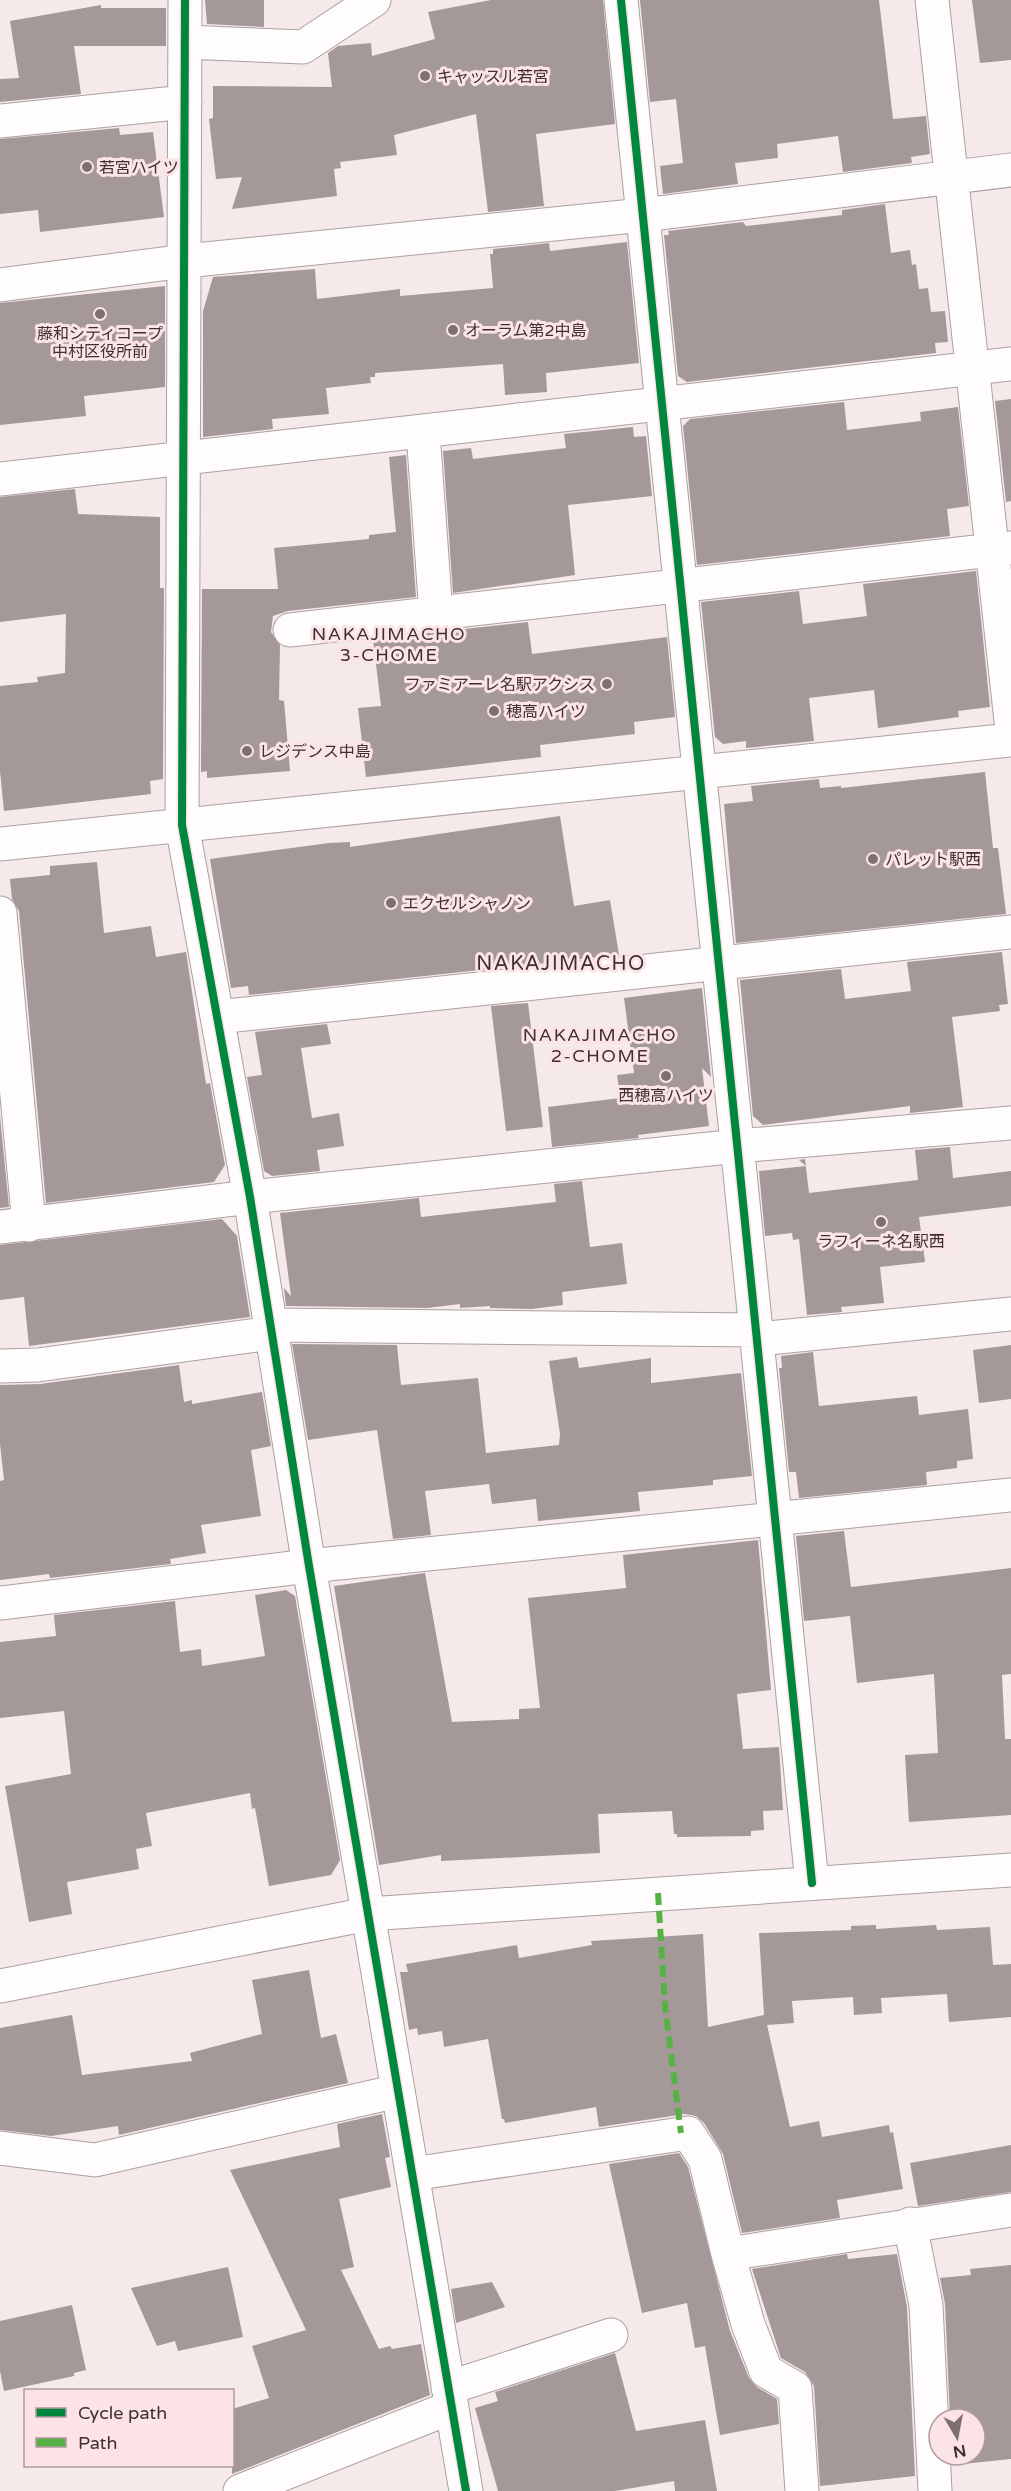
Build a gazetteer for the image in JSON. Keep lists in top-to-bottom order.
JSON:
{
  "districts": ["NAKAJIMACHO 3-CHOME", "NAKAJIMACHO", "NAKAJIMACHO 2-CHOME"],
  "places": [
    "キャッスル若宮",
    "若宮ハイツ",
    "藤和シティコープ 中村区役所前",
    "オーラム第2中島",
    "ファミアーレ名駅アクシス",
    "穂高ハイツ",
    "レジデンス中島",
    "パレット駅西",
    "エクセルシャノン",
    "西穂高ハイツ",
    "ラフィーネ名駅西"
  ],
  "legend": ["Cycle path", "Path"],
  "north": "bottom"
}
